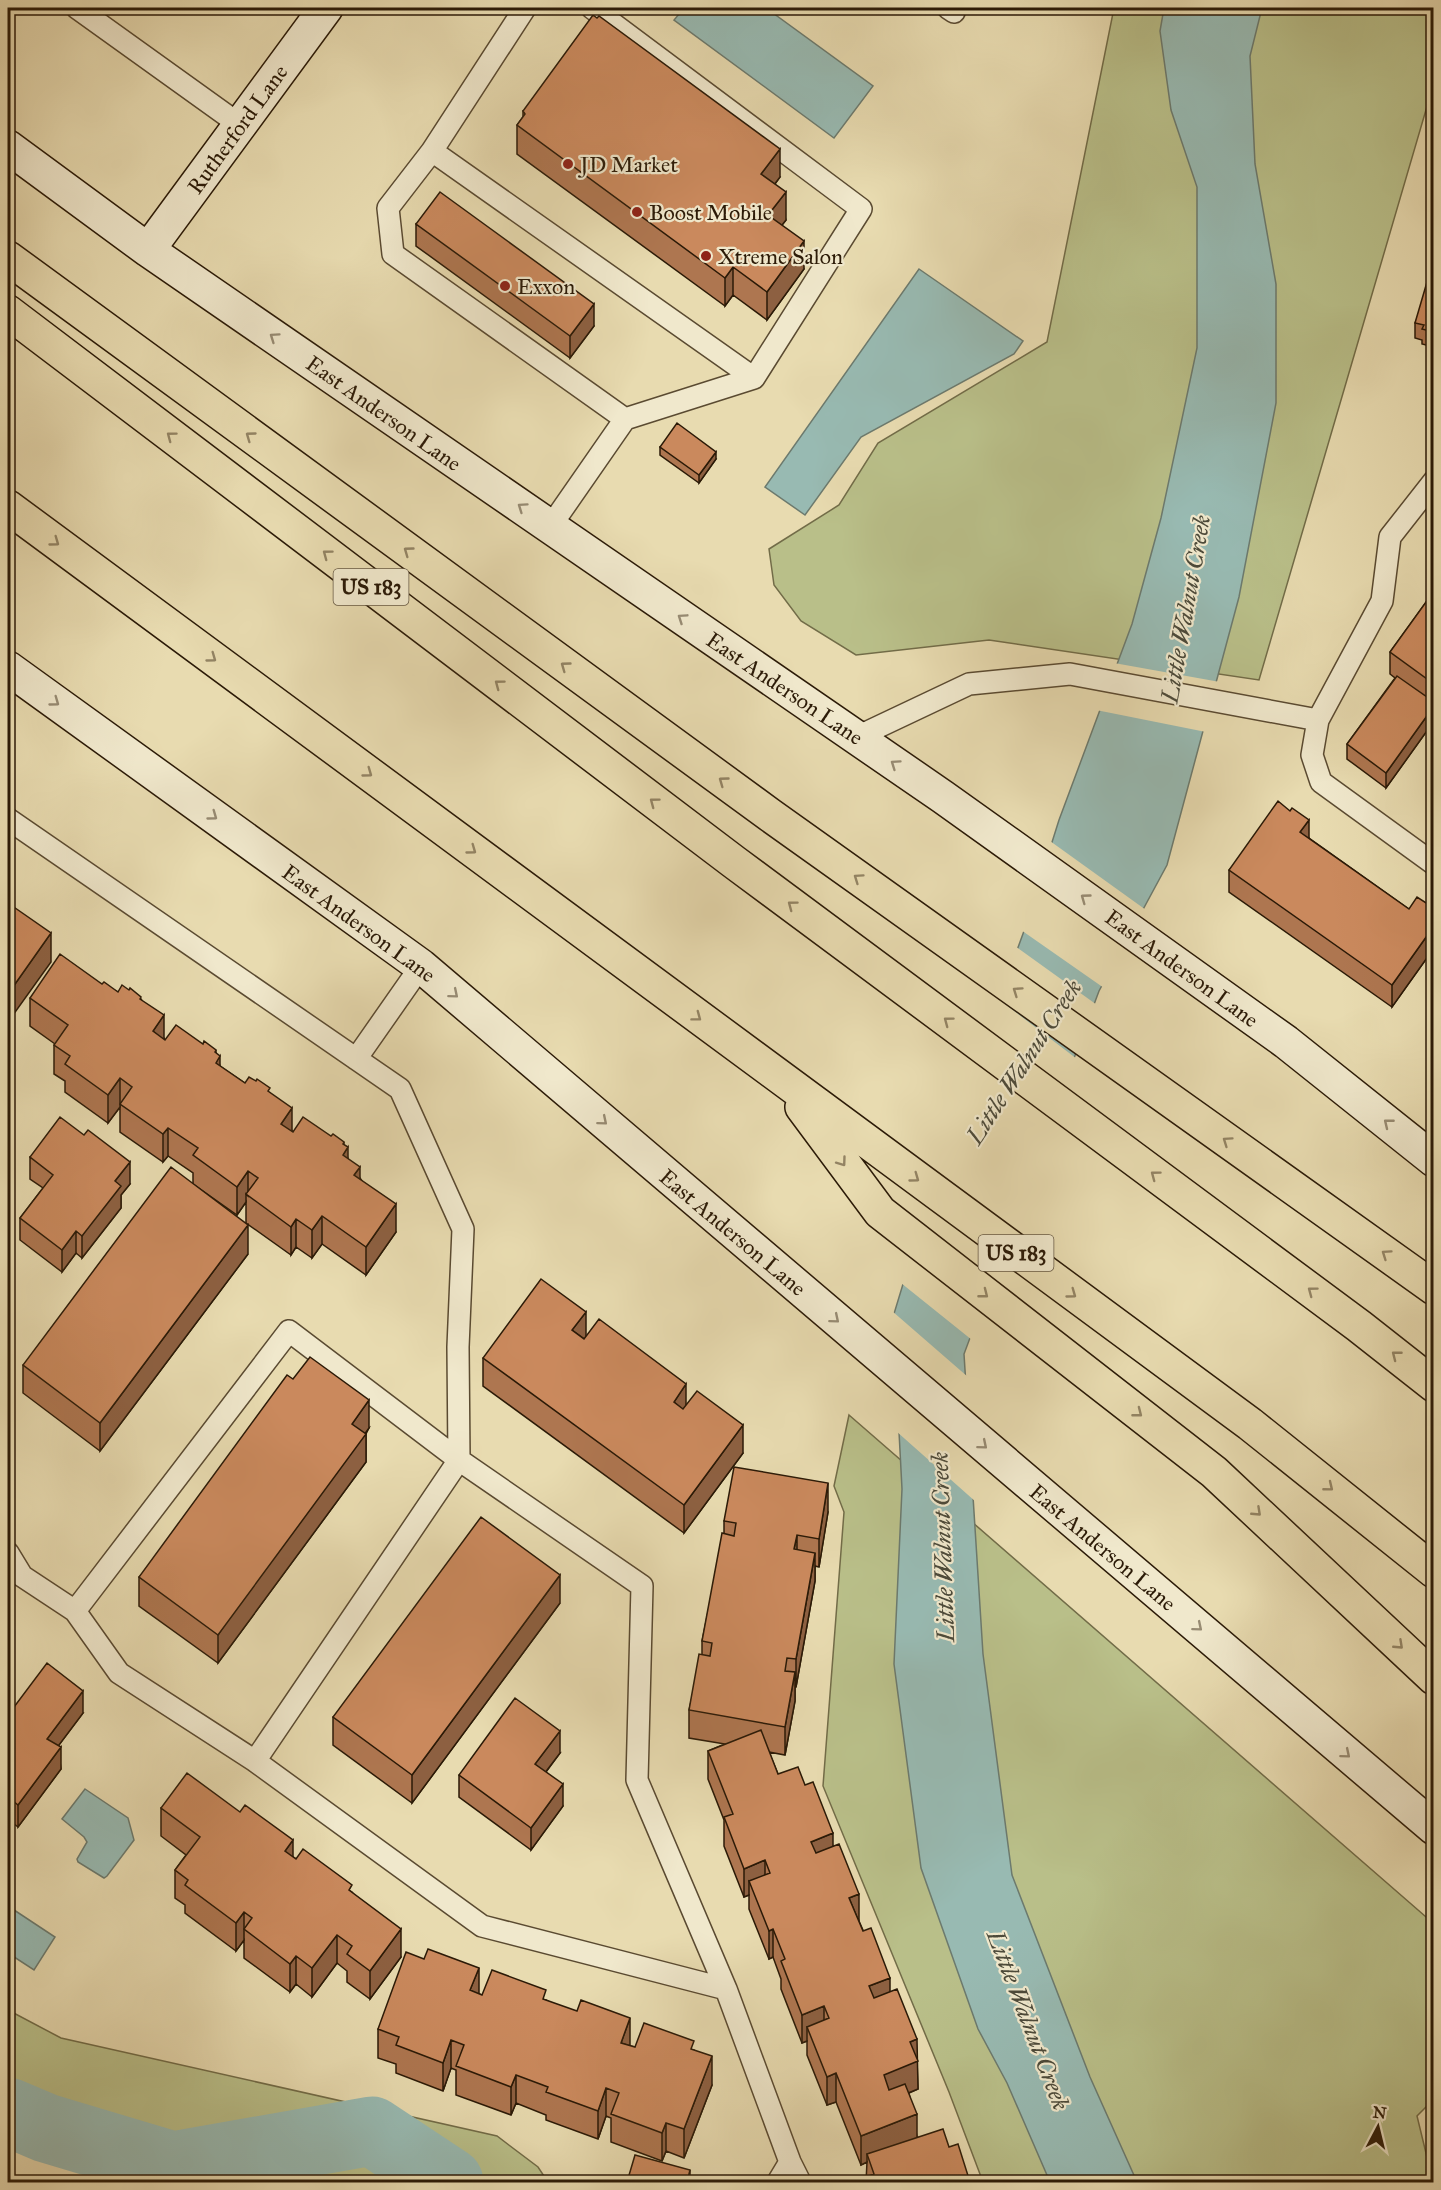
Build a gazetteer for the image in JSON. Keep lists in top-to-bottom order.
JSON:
{
  "streets": {
    "highway": ["US 183"],
    "main road": ["Rutherford Lane", "East Anderson Lane"]
  },
  "crossings": [
    ["Rutherford Lane", "East Anderson Lane"]
  ],
  "water": ["Little Walnut Creek"],
  "places": [
    "JD Market",
    "Boost Mobile",
    "Xtreme Salon",
    "Exxon"
  ],
  "north": "top"
}
